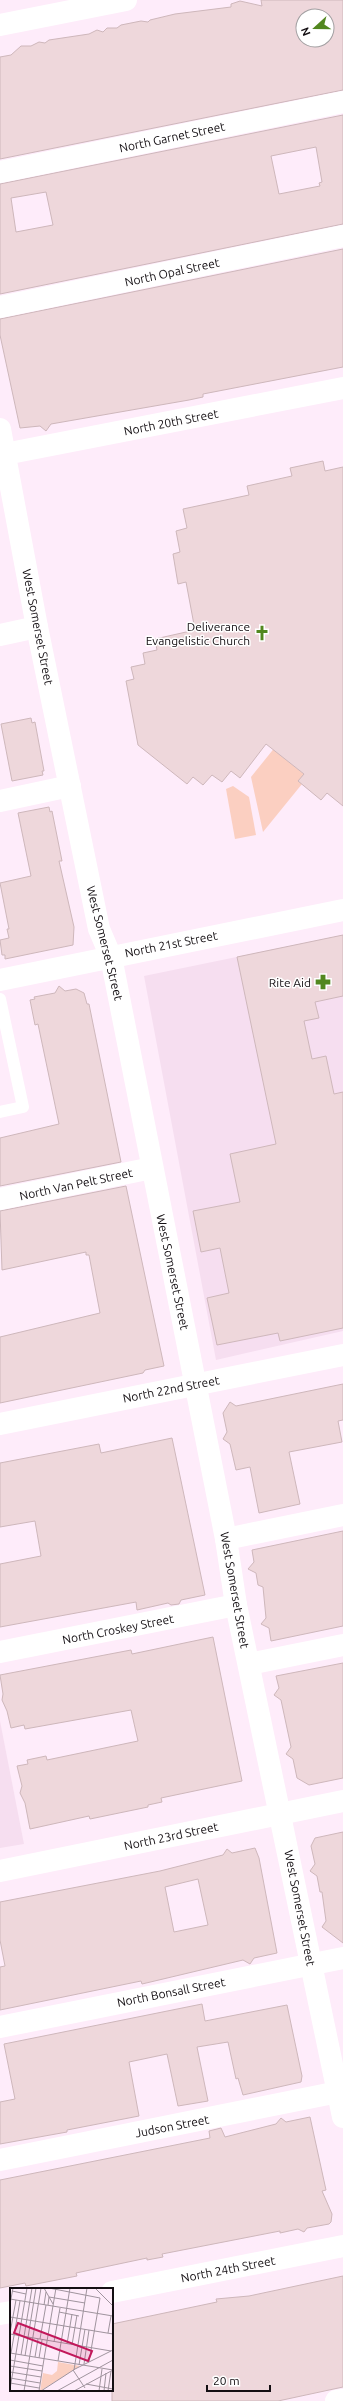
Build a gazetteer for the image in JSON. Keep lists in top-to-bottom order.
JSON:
{
  "streets": {
    "street": [
      "North Garnet Street",
      "North Opal Street",
      "North 20th Street",
      "West Somerset Street",
      "North 21st Street",
      "North Van Pelt Street",
      "North 22nd Street",
      "North Croskey Street",
      "North 23rd Street",
      "North Bonsall Street",
      "Judson Street",
      "North 24th Street"
    ]
  },
  "crossings": [
    ["North 20th Street", "West Somerset Street"],
    ["West Somerset Street", "North 21st Street"],
    ["West Somerset Street", "North Van Pelt Street"],
    ["West Somerset Street", "North 22nd Street"],
    ["West Somerset Street", "North Croskey Street"],
    ["West Somerset Street", "North 23rd Street"],
    ["West Somerset Street", "North Bonsall Street"],
    ["West Somerset Street", "Judson Street"]
  ],
  "places": {
    "church": ["Deliverance Evangelistic Church"],
    "pharmacy": ["Rite Aid"]
  },
  "scale_bar": "20 m",
  "north": "left"
}
